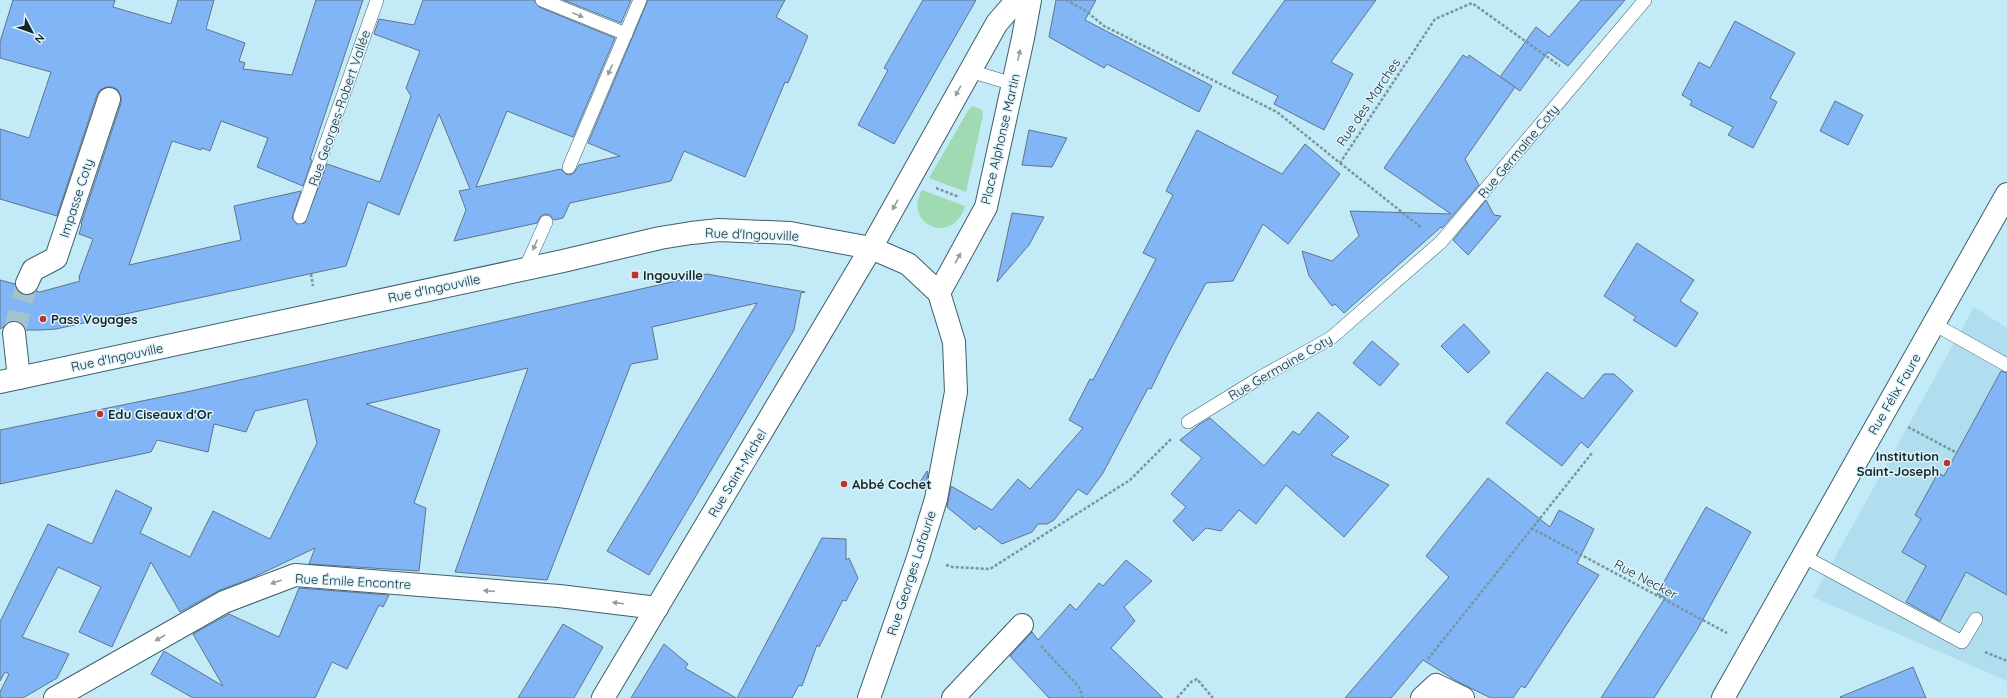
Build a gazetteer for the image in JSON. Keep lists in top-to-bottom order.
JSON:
{
  "streets": {
    "street": [
      "Place Alphonse Martin",
      "Impasse Coty",
      "Rue d'Ingouville",
      "Rue Félix Faure",
      "Rue Saint-Michel",
      "Rue Georges Lafaurie",
      "Rue Émile Encontre"
    ],
    "lane": ["Rue Georges-Robert Vallée", "Rue Germaine Coty"],
    "path": ["Rue des Marches", "Rue Necker"]
  },
  "crossings": [
    ["Place Alphonse Martin", "Rue Georges Lafaurie"],
    ["Rue d'Ingouville", "Rue Saint-Michel"],
    ["Rue Félix Faure", "Rue Necker"],
    ["Rue Saint-Michel", "Rue Émile Encontre"]
  ],
  "one_way": ["Rue Émile Encontre"],
  "places": {
    "transit": ["Ingouville"],
    "other": [
      "Pass Voyages",
      "Edu Ciseaux d'Or",
      "Institution Saint-Joseph",
      "Abbé Cochet"
    ]
  },
  "north": "bottom right"
}
